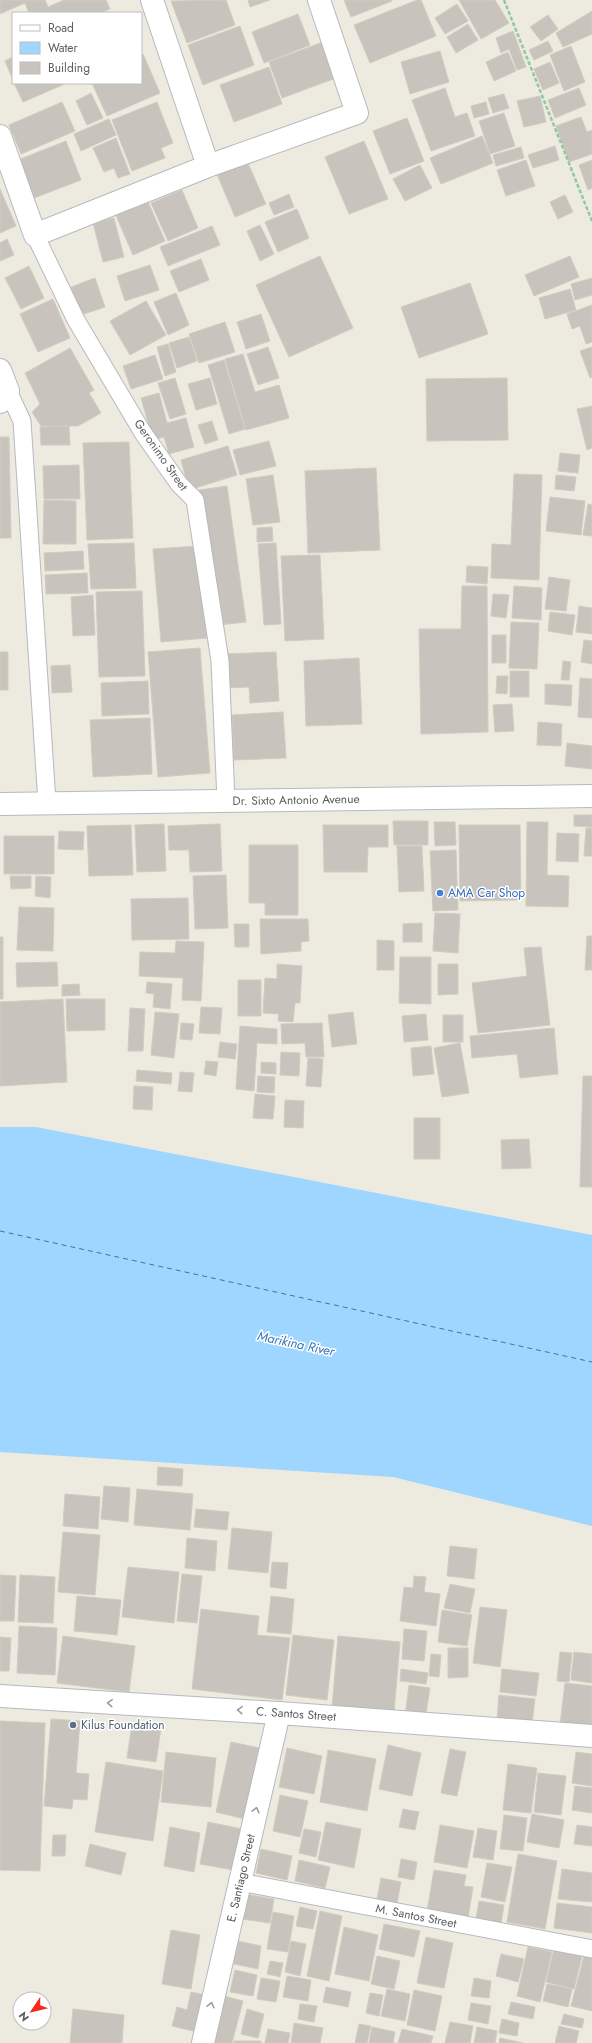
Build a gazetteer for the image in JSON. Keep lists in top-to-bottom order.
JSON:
{
  "streets": {
    "street": [
      "Geronimo Street",
      "Dr. Sixto Antonio Avenue",
      "C. Santos Street",
      "E. Santiago Street"
    ],
    "lane": ["M. Santos Street"]
  },
  "crossings": [
    ["Geronimo Street", "Dr. Sixto Antonio Avenue"],
    ["C. Santos Street", "E. Santiago Street"],
    ["E. Santiago Street", "M. Santos Street"]
  ],
  "one_way": ["C. Santos Street", "E. Santiago Street"],
  "water": ["Marikina River"],
  "places": ["AMA Car Shop", "Kilus Foundation"],
  "legend": ["Road", "Water", "Building"],
  "north": "bottom left"
}
